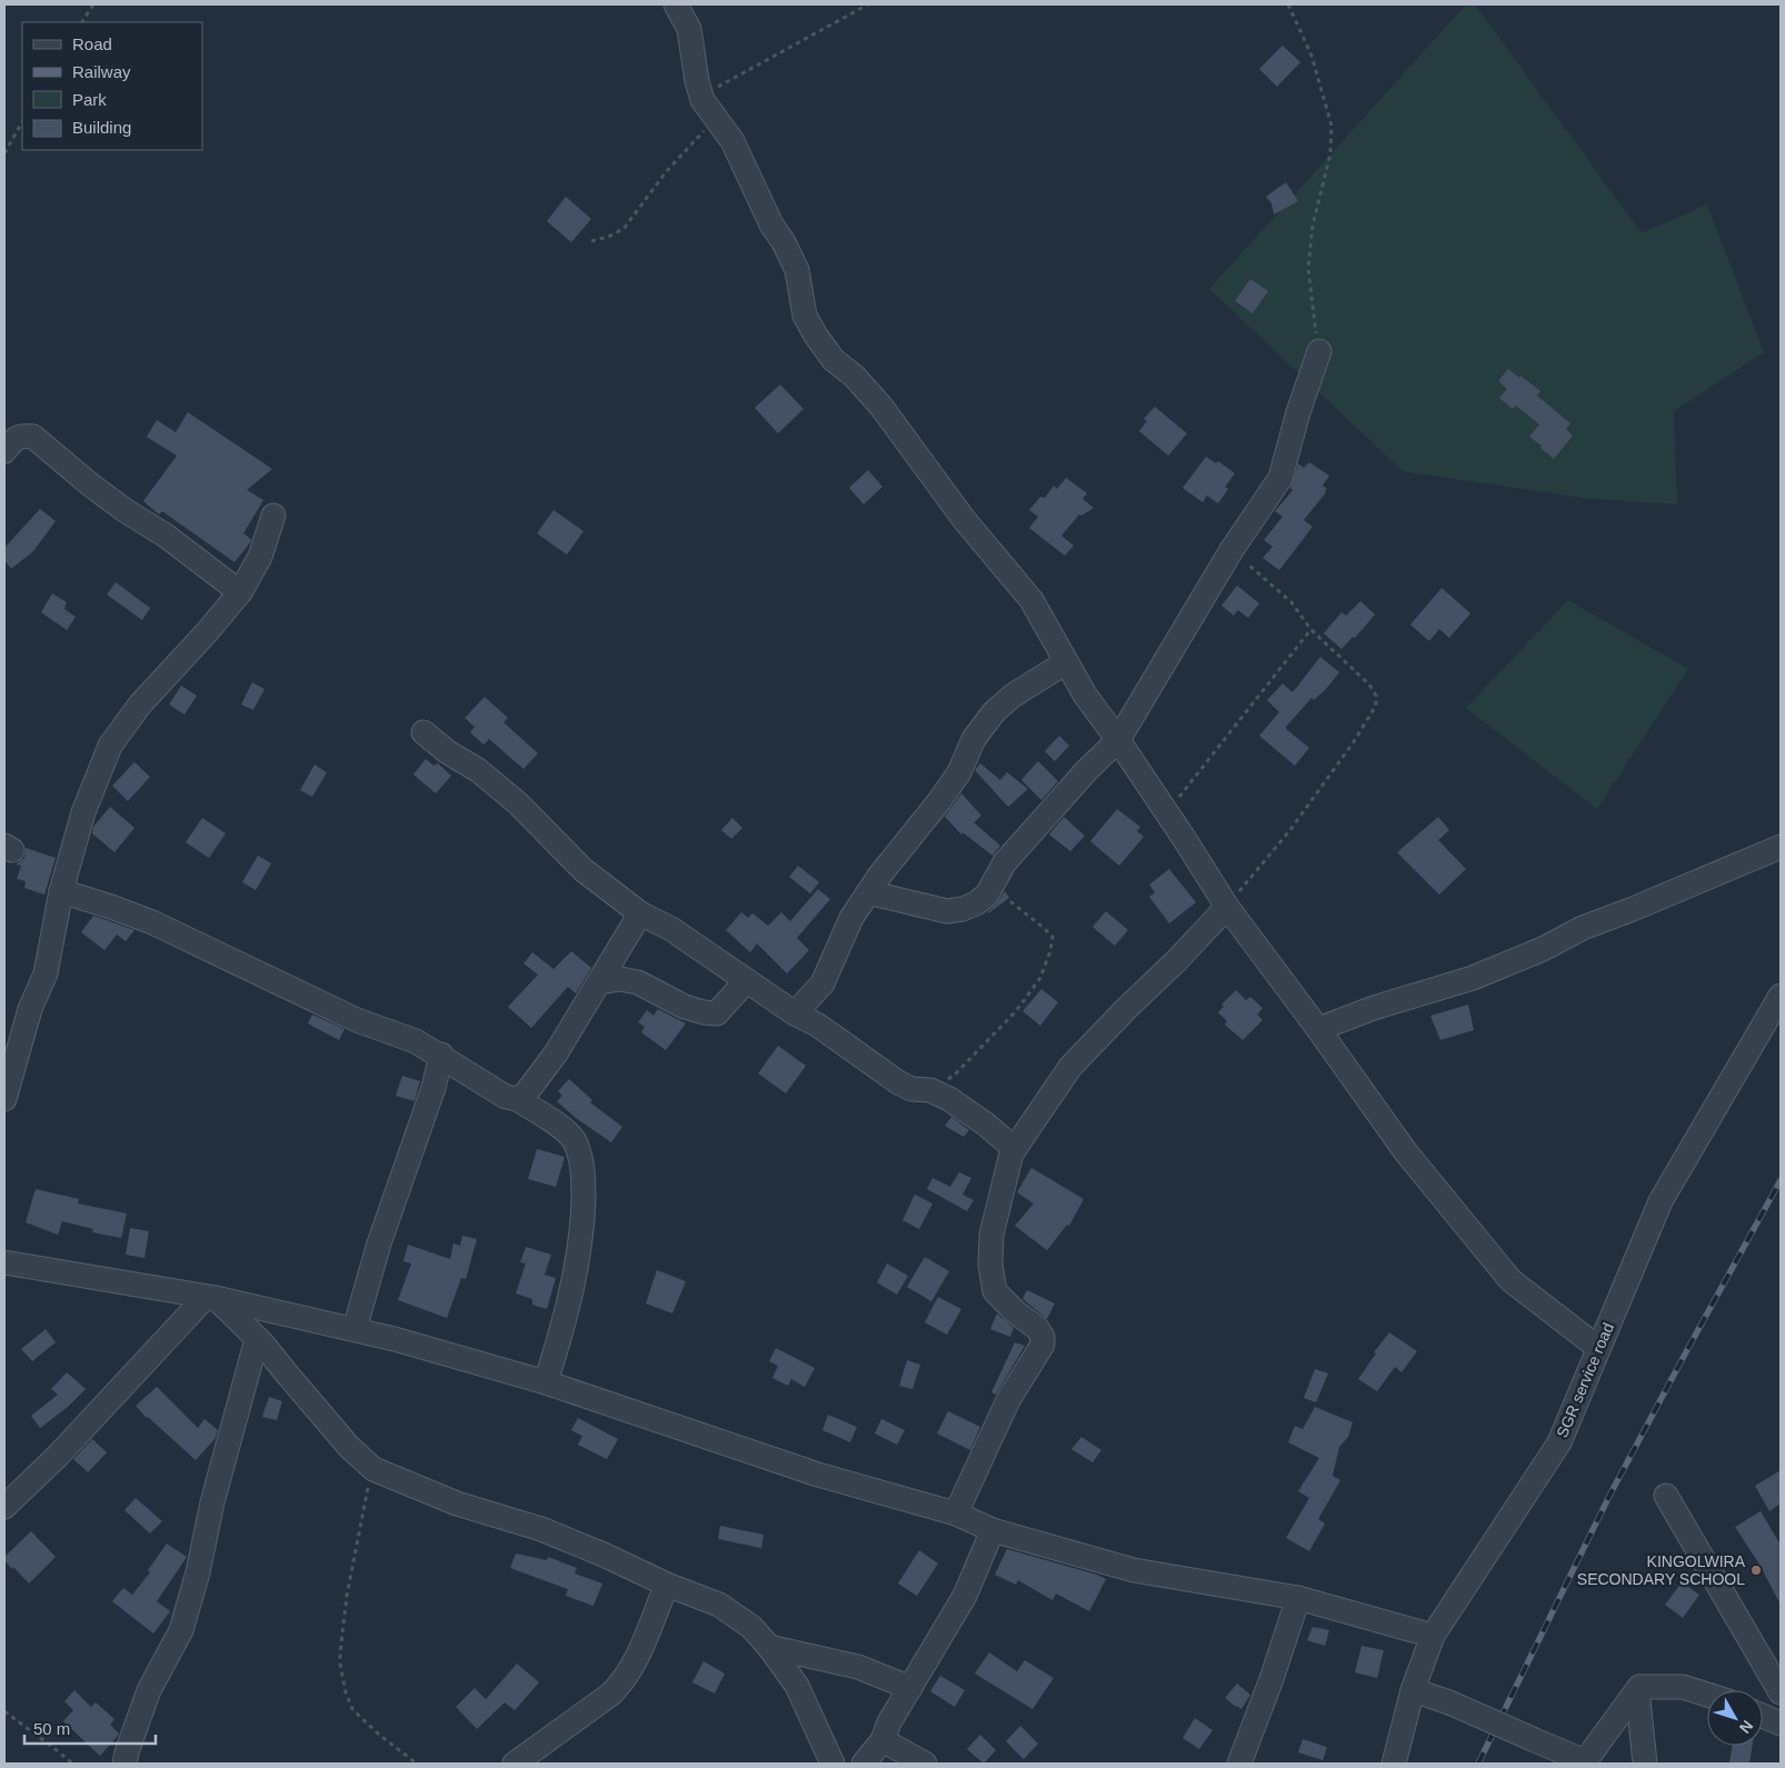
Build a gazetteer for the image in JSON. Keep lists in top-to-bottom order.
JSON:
{
  "streets": {
    "street": ["SGR service road"]
  },
  "places": ["KINGOLWIRA SECONDARY SCHOOL"],
  "legend": [
    "Road",
    "Railway",
    "Park",
    "Building"
  ],
  "scale_bar": "50 m",
  "north": "bottom right"
}
